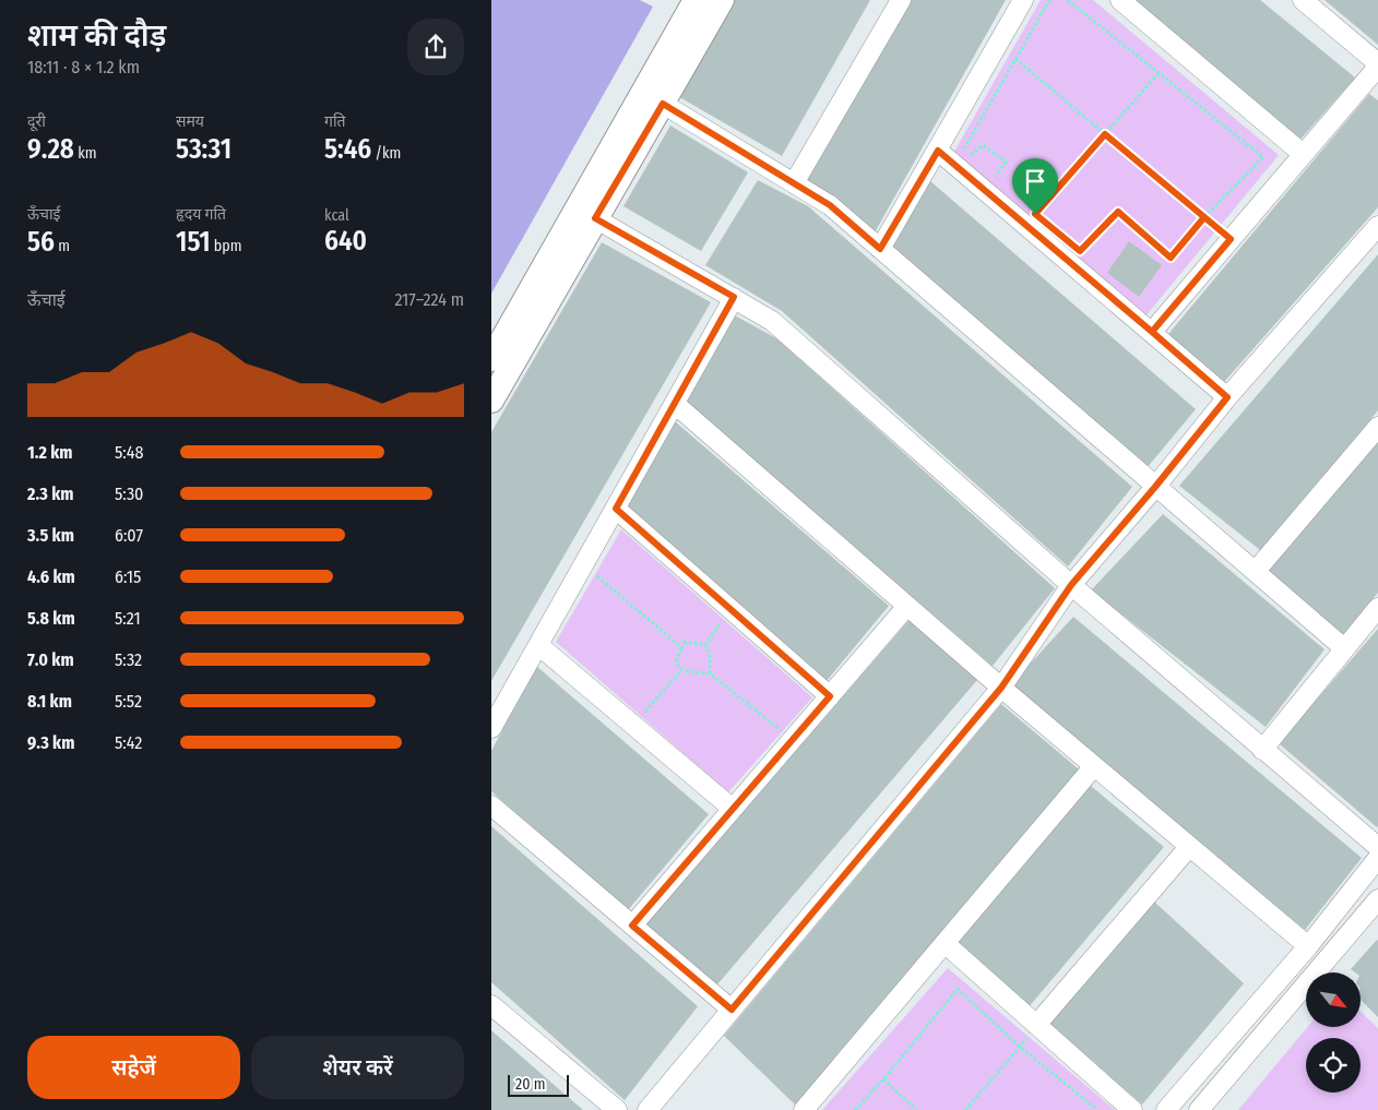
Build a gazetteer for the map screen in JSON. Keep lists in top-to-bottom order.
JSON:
{
  "scale_bar": "20 m",
  "north": "bottom right",
  "page": {
    "heading": ["शाम की दौड़", "18:11 · 8 × 1.2 km"],
    "stats": [
      ["दूरी", "9.28 km"],
      ["समय", "53:31"],
      ["गति", "5:46 /km"],
      ["ऊँचाई", "56 m"],
      ["हृदय गति", "151 bpm"],
      ["kcal", "640"]
    ],
    "chart": ["ऊँचाई", "217–224 m"],
    "list": [
      {
        "name": "1.2 km",
        "note": "5:48"
      },
      {
        "name": "2.3 km",
        "note": "5:30"
      },
      {
        "name": "3.5 km",
        "note": "6:07"
      },
      {
        "name": "4.6 km",
        "note": "6:15"
      },
      {
        "name": "5.8 km",
        "note": "5:21"
      },
      {
        "name": "7.0 km",
        "note": "5:32"
      },
      {
        "name": "8.1 km",
        "note": "5:52"
      },
      {
        "name": "9.3 km",
        "note": "5:42"
      }
    ],
    "buttons": ["सहेजें", "शेयर करें"],
    "scale": "20 m"
  }
}
